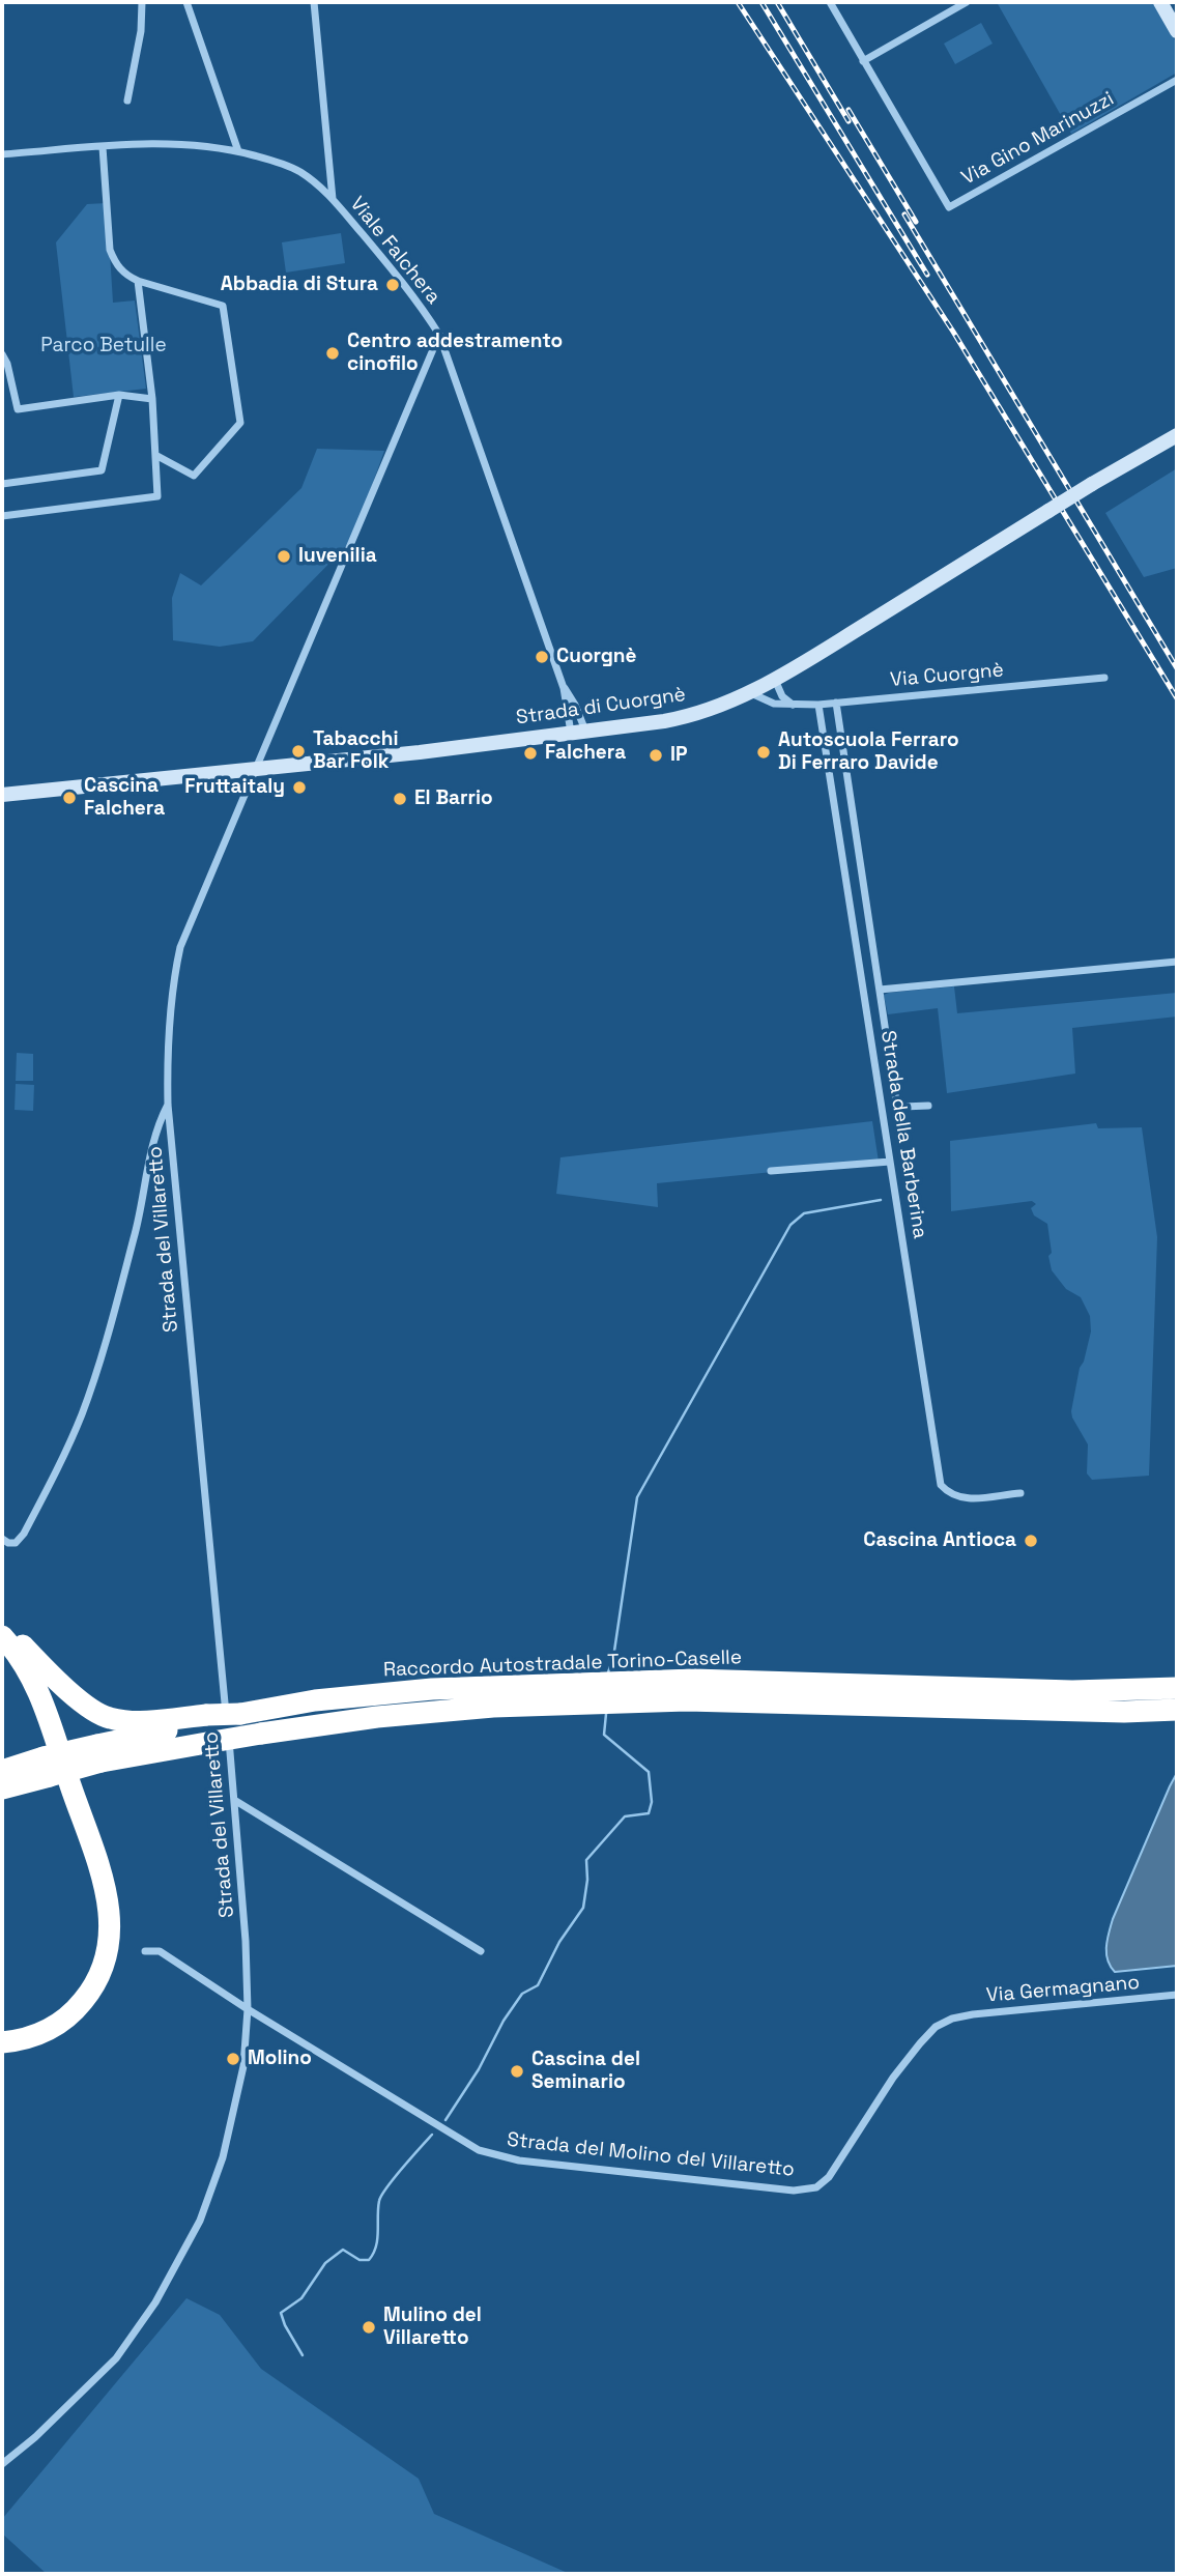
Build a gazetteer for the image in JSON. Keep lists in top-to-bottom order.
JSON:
{
  "streets": {
    "highway": ["Raccordo Autostradale Torino-Caselle"],
    "main road": ["Strada di Cuorgnè"],
    "street": [
      "Via Gino Marinuzzi",
      "Viale Falchera",
      "Via Cuorgnè",
      "Strada della Barberina",
      "Strada del Villaretto",
      "Via Germagnano",
      "Strada del Molino del Villaretto"
    ]
  },
  "crossings": [
    ["Viale Falchera", "Strada di Cuorgnè"],
    ["Viale Falchera", "Strada del Villaretto"],
    ["Via Cuorgnè", "Strada di Cuorgnè"],
    ["Via Cuorgnè", "Strada della Barberina"],
    ["Strada di Cuorgnè", "Strada del Villaretto"],
    ["Strada del Villaretto", "Raccordo Autostradale Torino-Caselle"],
    ["Strada del Villaretto", "Strada del Molino del Villaretto"],
    ["Via Germagnano", "Strada del Molino del Villaretto"]
  ],
  "parks": ["Parco Betulle"],
  "places": [
    "Abbadia di Stura",
    "Centro addestramento cinofilo",
    "Iuvenilia",
    "Cuorgnè",
    "Tabacchi Bar Folk",
    "Autoscuola Ferraro Di Ferraro Davide",
    "Falchera",
    "IP",
    "Fruttaitaly",
    "Cascina Falchera",
    "El Barrio",
    "Cascina Antioca",
    "Molino",
    "Cascina del Seminario",
    "Mulino del Villaretto"
  ]
}
